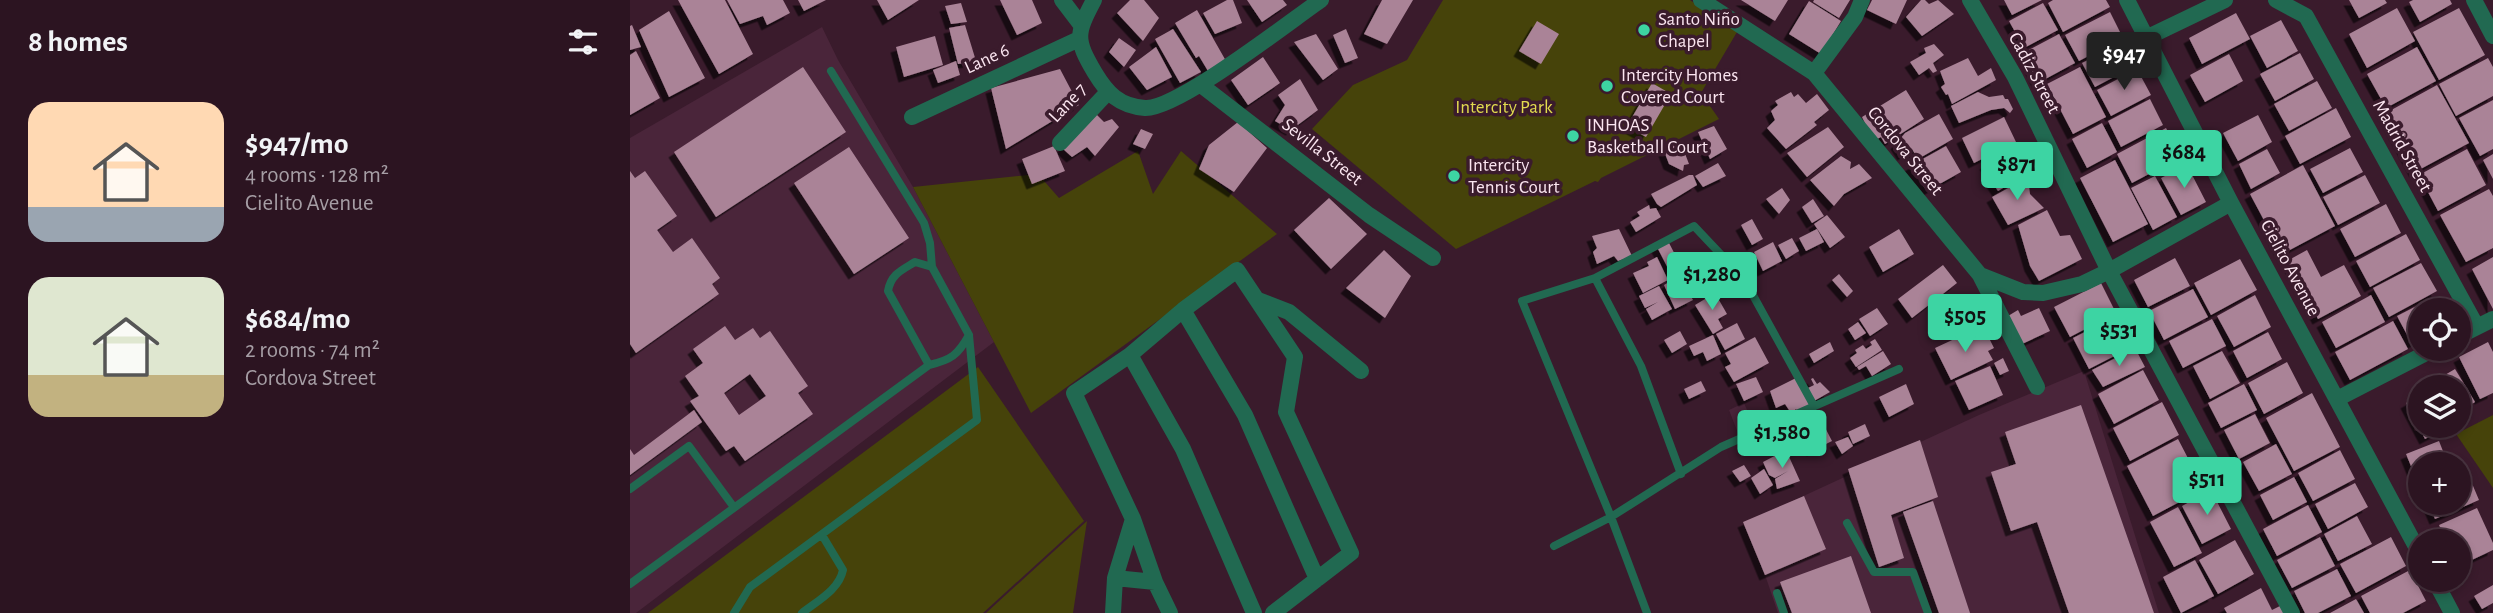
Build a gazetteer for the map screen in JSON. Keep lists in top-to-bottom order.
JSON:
{
  "streets": {
    "street": [
      "Lane 6",
      "Cadiz Street",
      "Lane 7",
      "Madrid Street",
      "Cordova Street",
      "Sevilla Street",
      "Cielito Avenue"
    ]
  },
  "crossings": [
    ["Cadiz Street", "Cordova Street"],
    ["Cordova Street", "Cielito Avenue"]
  ],
  "parks": ["Intercity Park"],
  "places": [
    "Santo Niño Chapel",
    "Intercity Homes Covered Court",
    "INHOAS Basketball Court",
    "Intercity Tennis Court"
  ],
  "page": {
    "heading": "8 homes",
    "price": [
      "$947",
      "$684",
      "$871",
      "$1,280",
      "$505",
      "$531",
      "$1,580",
      "$511"
    ],
    "list": [
      {
        "name": "$947/mo",
        "note": "4 rooms · 128 m² · Cielito Avenue"
      },
      {
        "name": "$684/mo",
        "note": "2 rooms · 74 m² · Cordova Street"
      }
    ],
    "map_buttons": ["+", "−"]
  }
}
